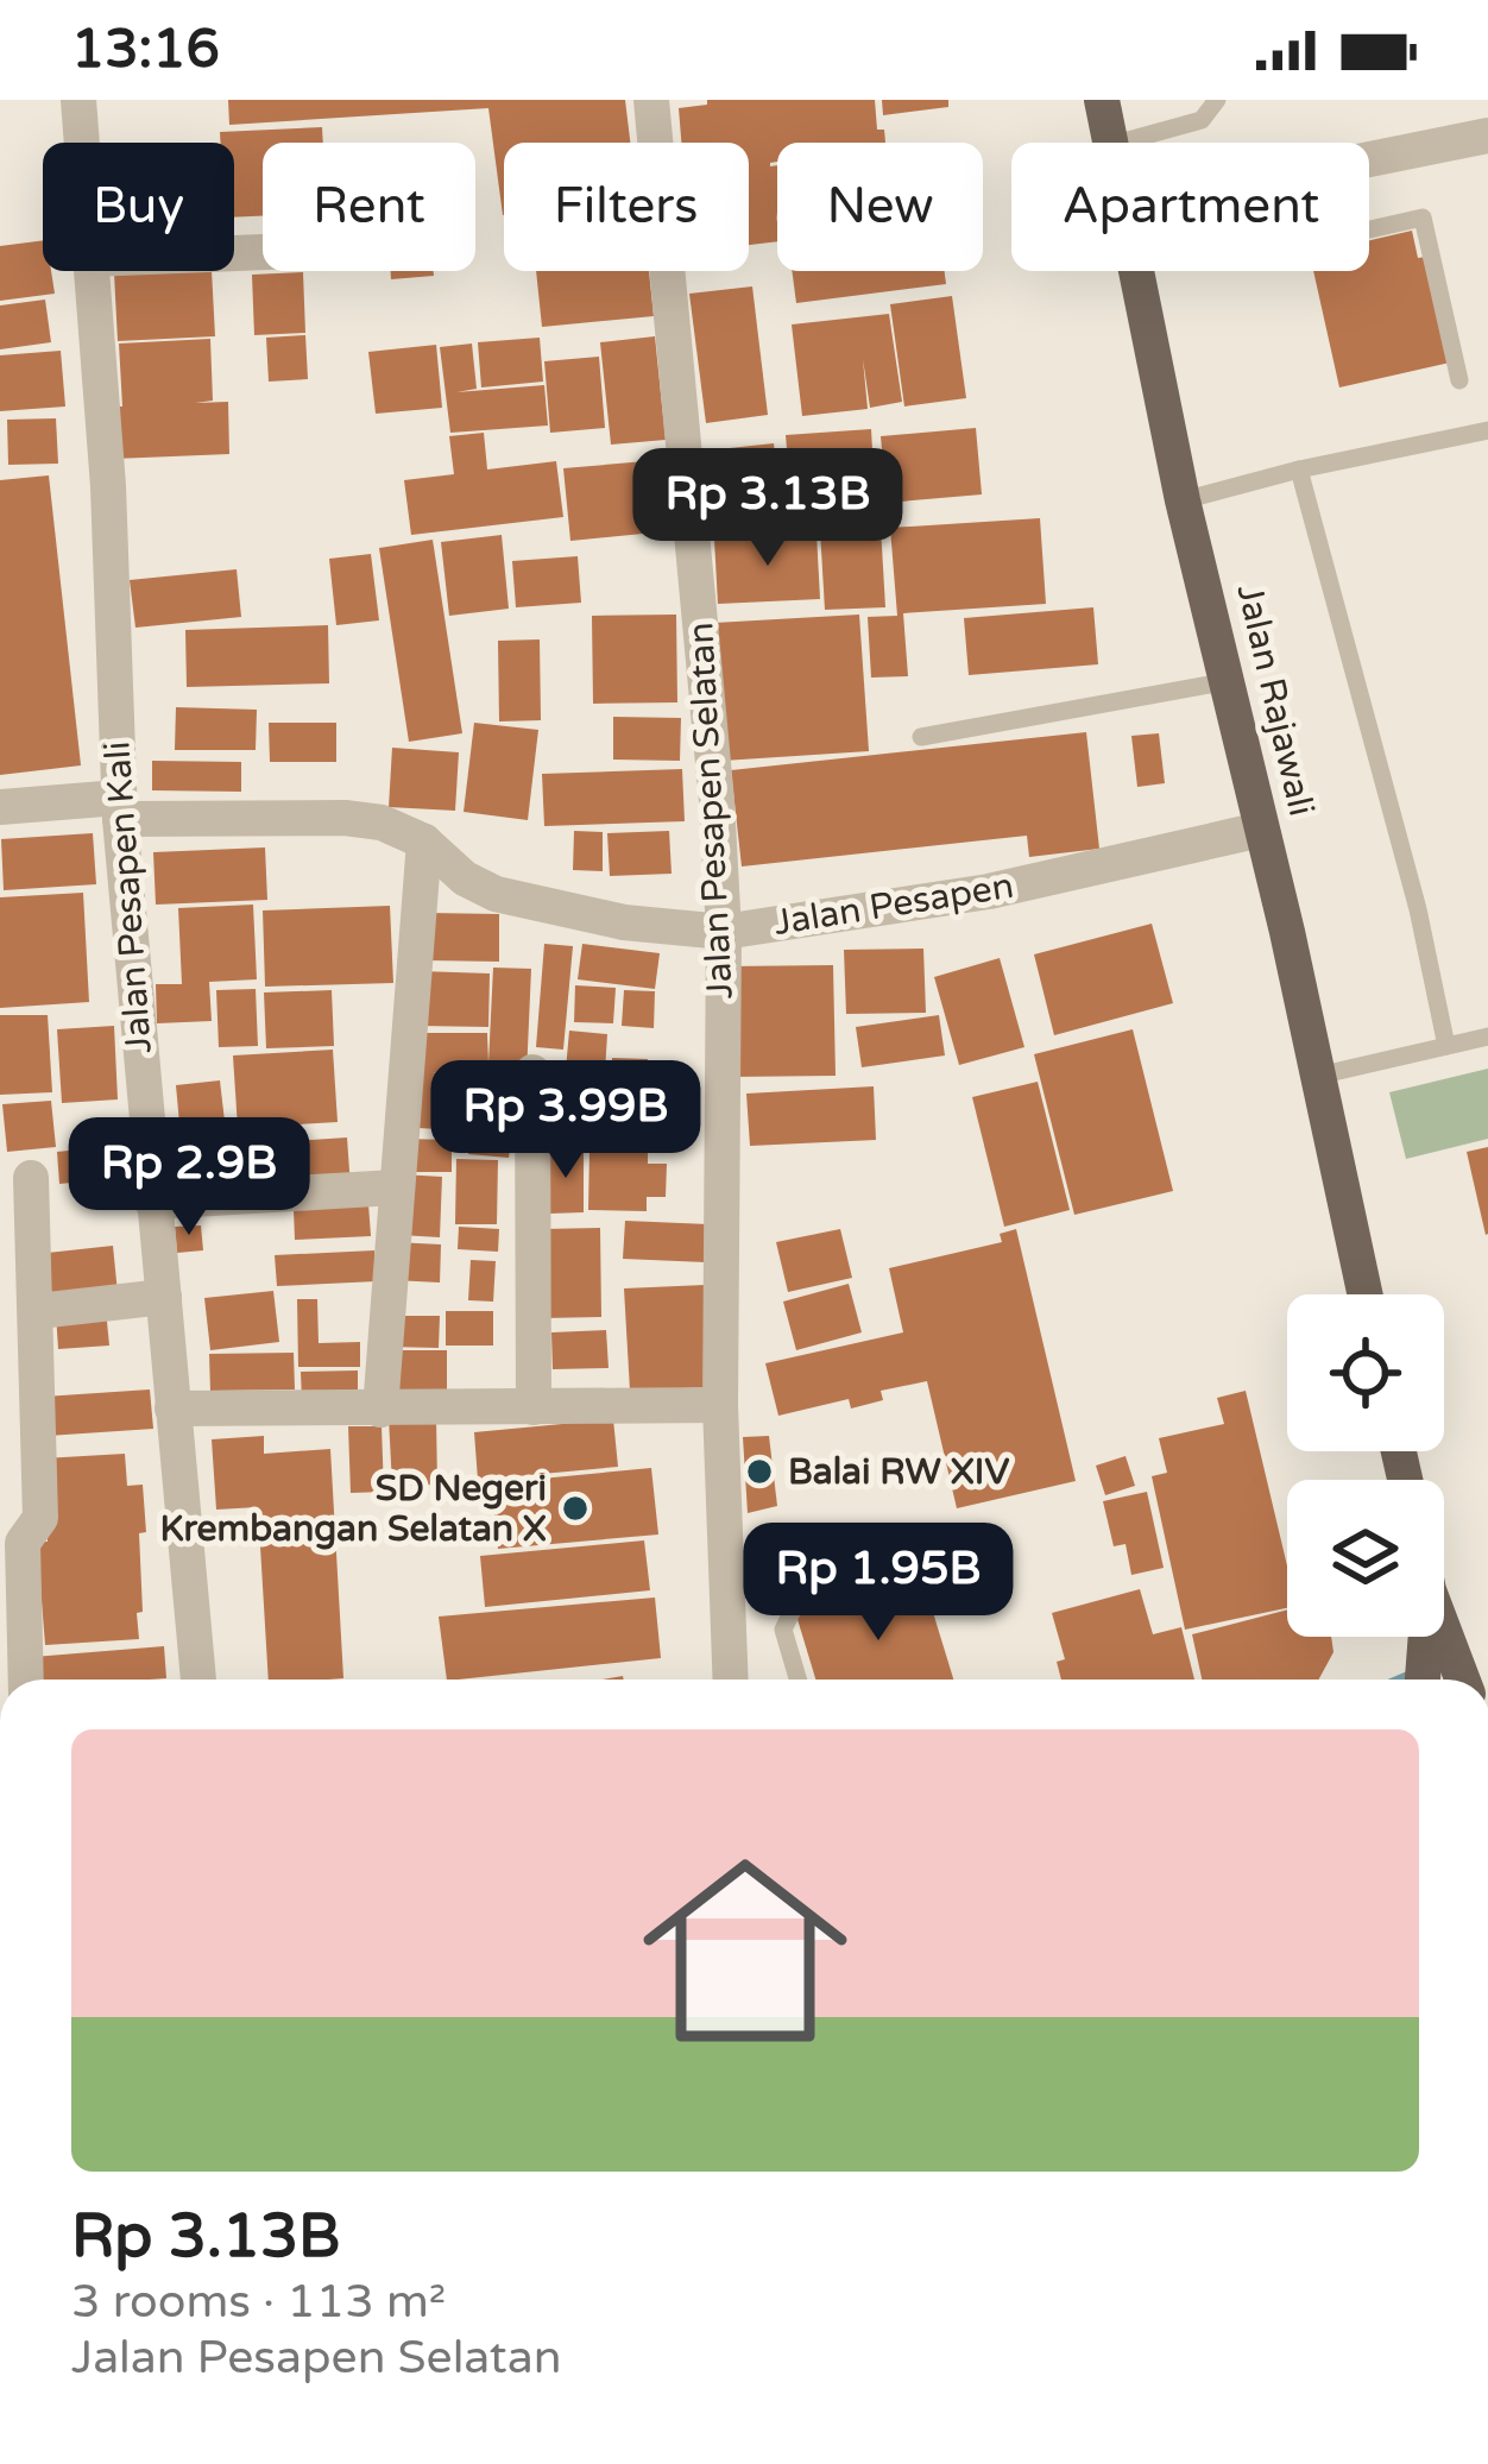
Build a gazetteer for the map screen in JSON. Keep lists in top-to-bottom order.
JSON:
{
  "streets": {
    "main road": ["Jalan Rajawali"],
    "street": ["Jalan Pesapen Selatan", "Jalan Pesapen Kali", "Jalan Pesapen"]
  },
  "crossings": [
    ["Jalan Rajawali", "Jalan Pesapen"],
    ["Jalan Pesapen Selatan", "Jalan Pesapen"],
    ["Jalan Pesapen Kali", "Jalan Pesapen"]
  ],
  "places": ["Balai RW XIV", "SD Negeri Krembangan Selatan X"],
  "page": {
    "status": "13:16",
    "chip": [
      "Buy",
      "Rent",
      "Filters",
      "New",
      "Apartment"
    ],
    "price": [
      "Rp 3.13B",
      "Rp 3.99B",
      "Rp 2.9B",
      "Rp 1.95B"
    ],
    "list": [
      {
        "name": "Rp 3.13B",
        "note": "3 rooms · 113 m² · Jalan Pesapen Selatan"
      }
    ]
  }
}
